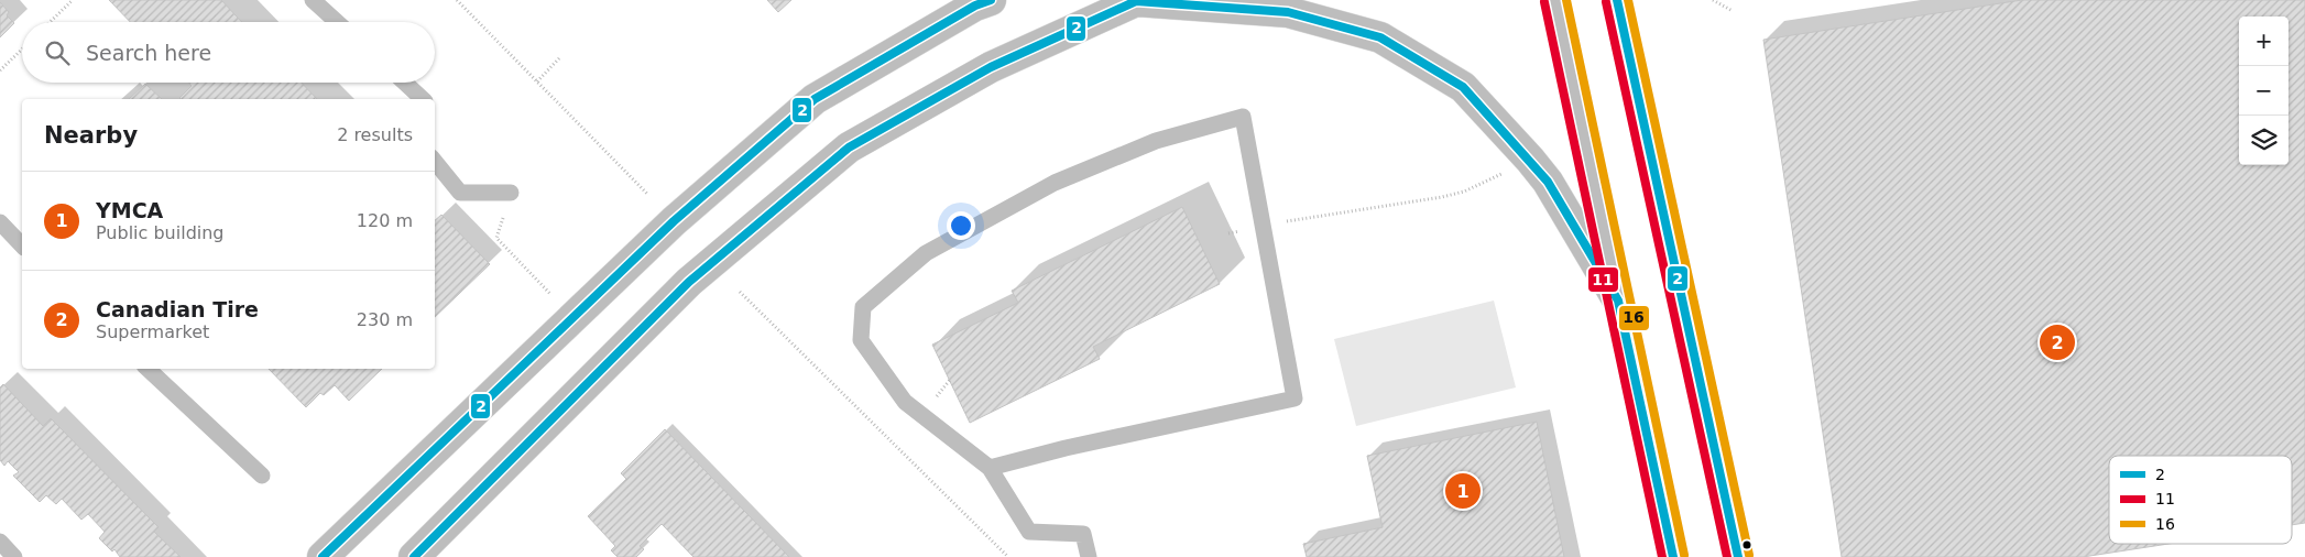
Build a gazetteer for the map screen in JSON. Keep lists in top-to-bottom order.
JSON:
{
  "lines": ["transit line 2", "transit line 16", "transit line 11"],
  "legend": ["2", "11", "16"],
  "page": {
    "map_buttons": ["+", "−"],
    "search": "Search here",
    "heading": ["Nearby", "2 results"],
    "list": [
      {
        "mark": "1",
        "name": "YMCA",
        "note": "Public building",
        "value": "120 m"
      },
      {
        "mark": "2",
        "name": "Canadian Tire",
        "note": "Supermarket",
        "value": "230 m"
      }
    ],
    "pins": ["2", "1"]
  }
}
